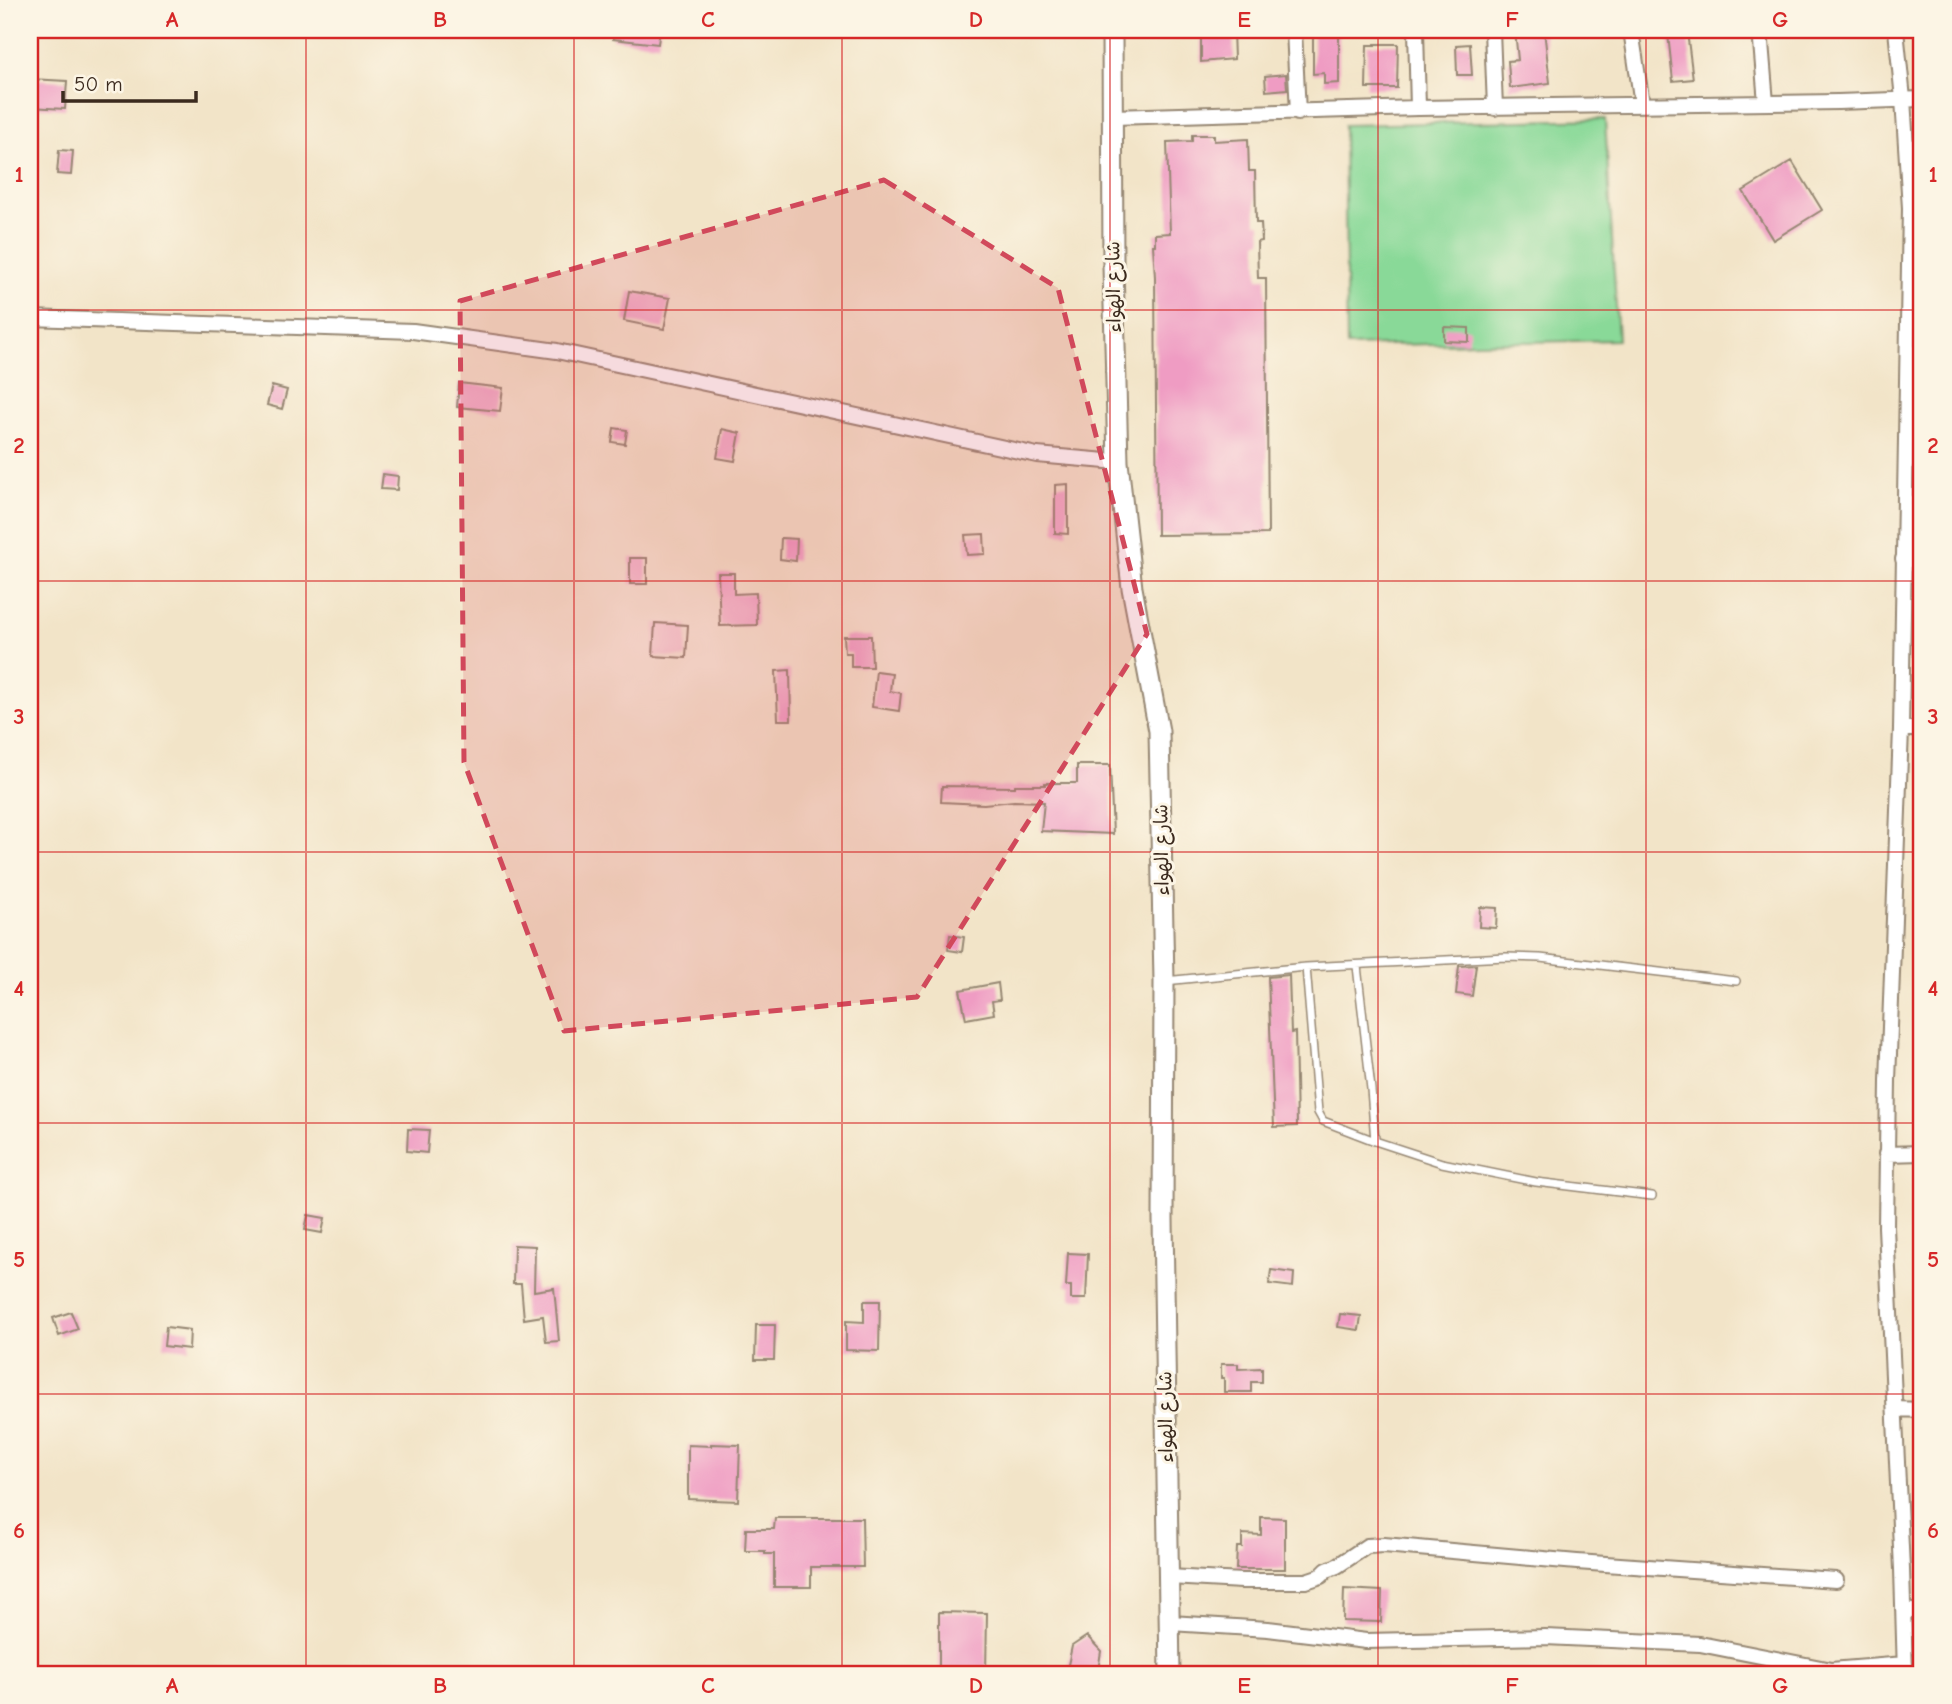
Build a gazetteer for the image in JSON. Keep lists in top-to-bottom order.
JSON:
{
  "streets": {
    "street": ["شارع الهواء"]
  },
  "scale_bar": "50 m",
  "grid": {
    "columns": [
      "A",
      "B",
      "C",
      "D",
      "E",
      "F",
      "G"
    ],
    "rows": [
      "1",
      "2",
      "3",
      "4",
      "5",
      "6"
    ]
  }
}
